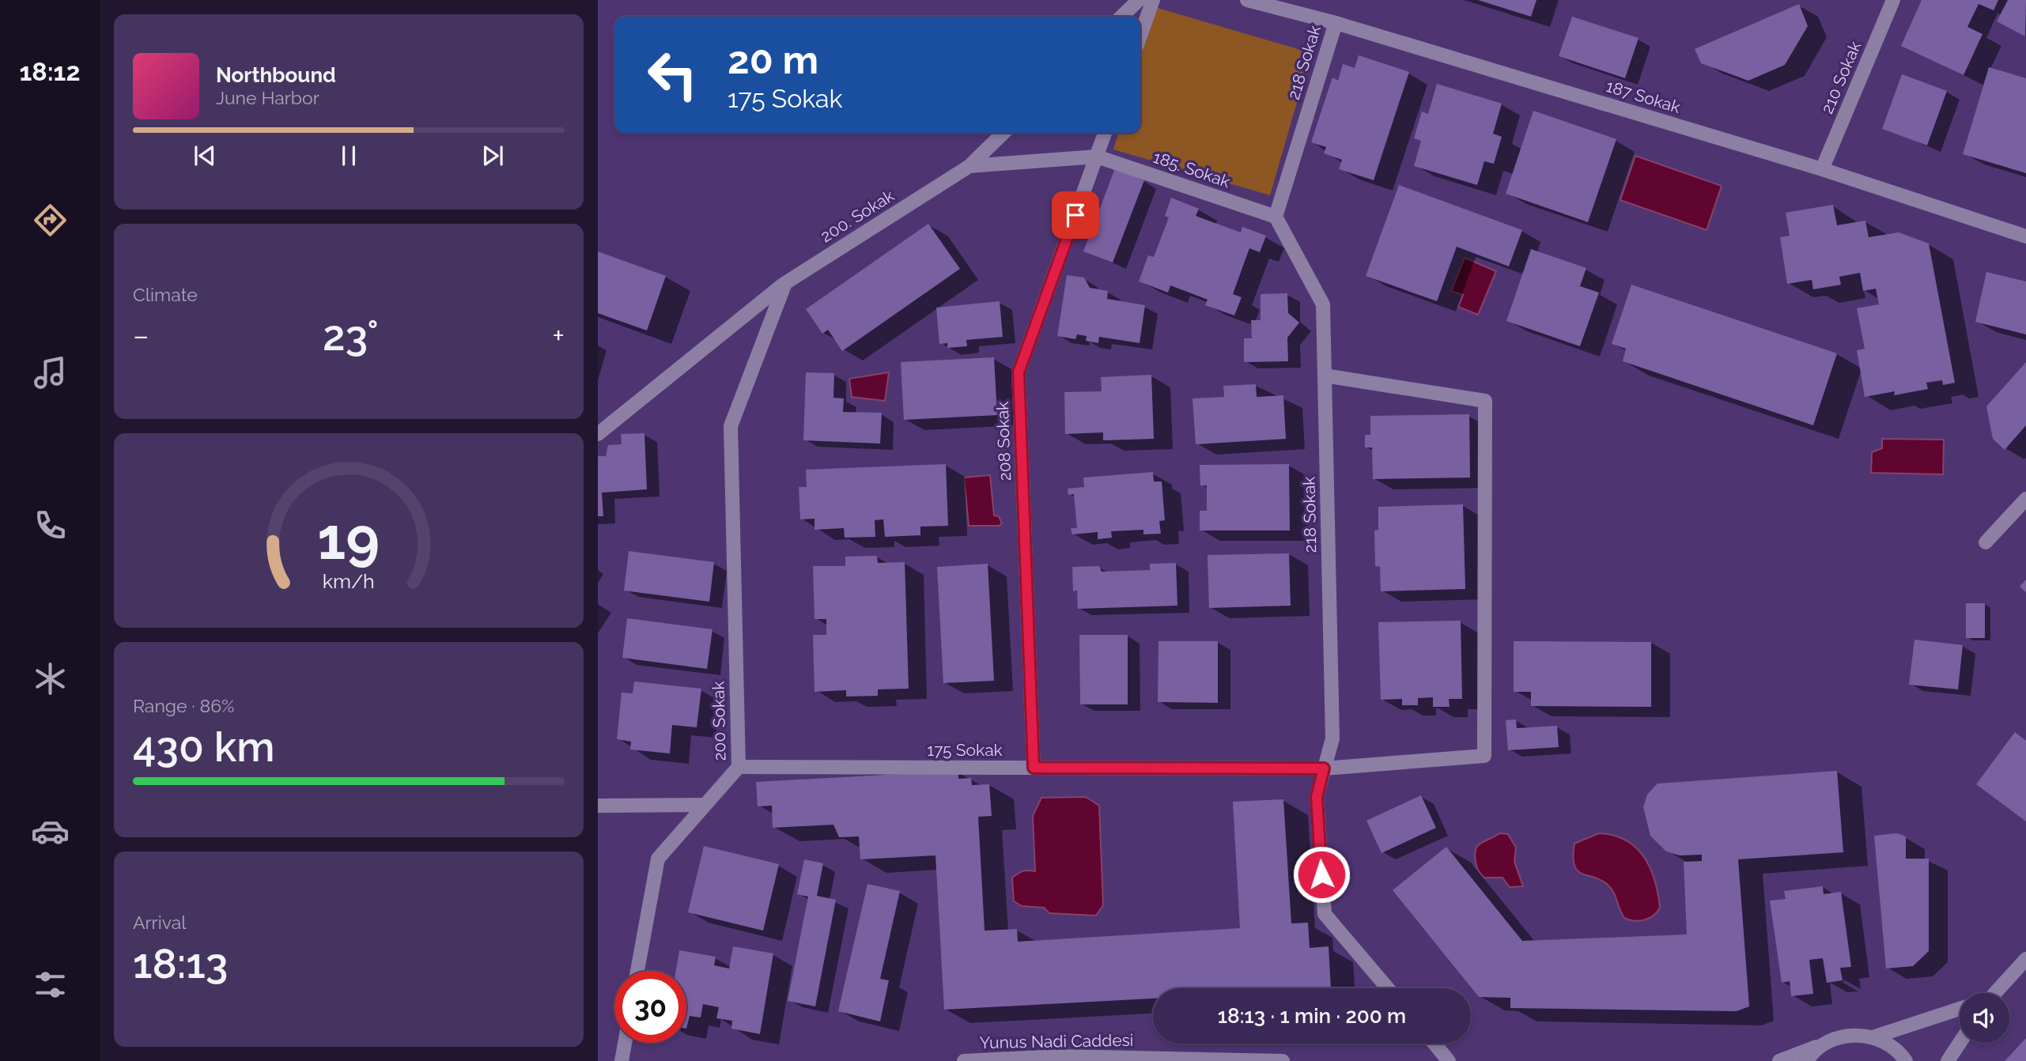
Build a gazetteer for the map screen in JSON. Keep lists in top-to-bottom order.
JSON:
{
  "streets": {
    "street": [
      "218 Sokak",
      "210 Sokak",
      "187 Sokak",
      "185. Sokak",
      "200. Sokak",
      "208 Sokak",
      "200 Sokak",
      "175 Sokak",
      "Yunus Nadi Caddesi"
    ]
  },
  "crossings": [
    ["218 Sokak", "187 Sokak"],
    ["218 Sokak", "185. Sokak"],
    ["218 Sokak", "175 Sokak"],
    ["210 Sokak", "187 Sokak"],
    ["185. Sokak", "200. Sokak"],
    ["185. Sokak", "208 Sokak"],
    ["200. Sokak", "208 Sokak"],
    ["200. Sokak", "200 Sokak"],
    ["208 Sokak", "175 Sokak"],
    ["200 Sokak", "175 Sokak"]
  ],
  "page": {
    "tabs": "18:12",
    "turn": ["20 m", "175 Sokak"],
    "song": ["Northbound", "June Harbor"],
    "tile": [
      "Climate",
      ["Range · 86%", "430 km"],
      ["Arrival", "18:13"]
    ],
    "heat": ["−", "23°", "+"],
    "limit": "30",
    "trip": "18:13 · 1 min · 200 m",
    "gauge": ["19", "km/h"]
  }
}
